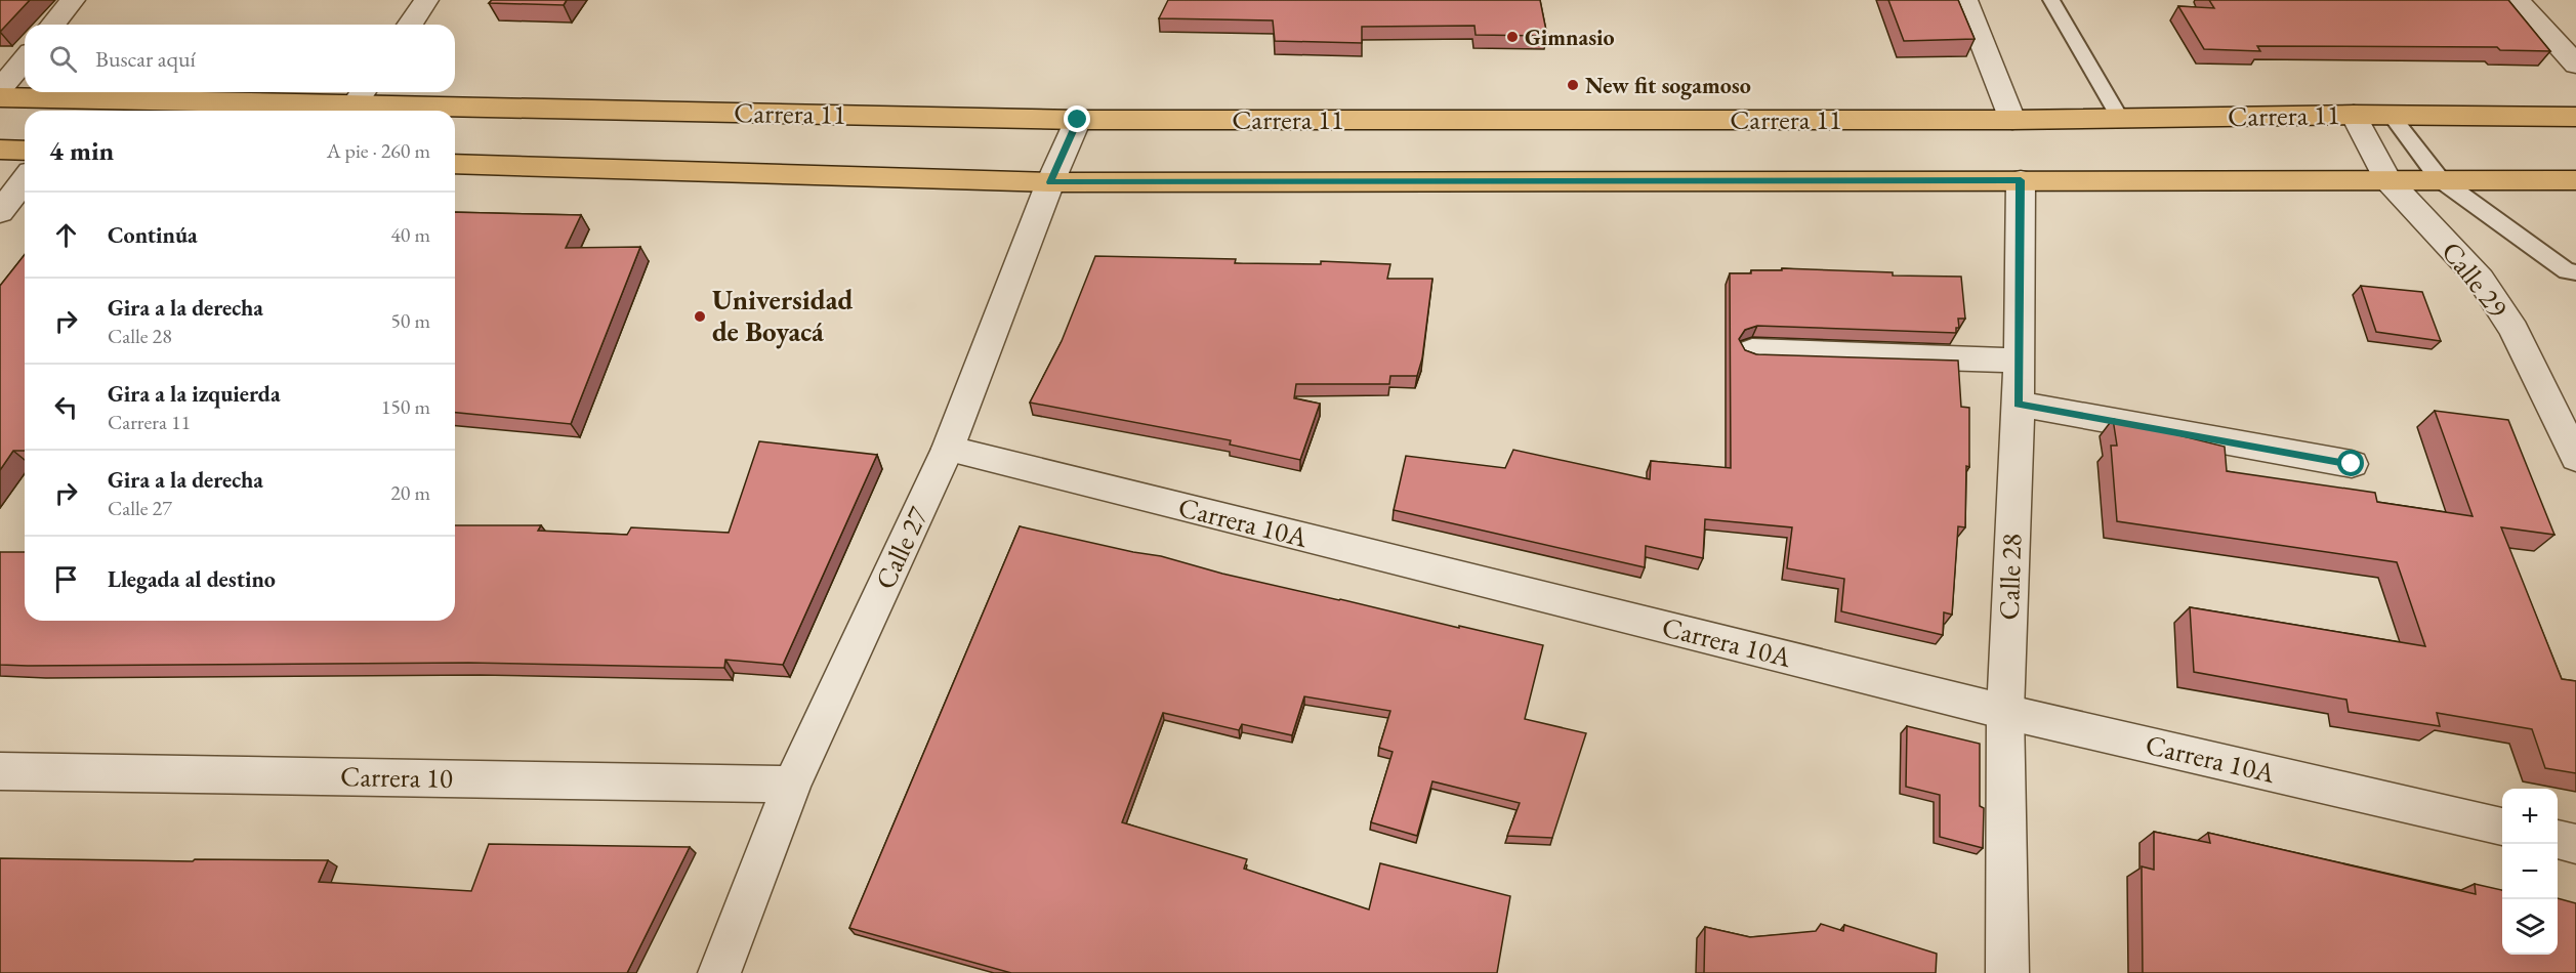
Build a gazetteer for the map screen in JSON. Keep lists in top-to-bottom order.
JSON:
{
  "streets": {
    "main road": ["Carrera 11"],
    "street": [
      "Calle 29",
      "Carrera 10A",
      "Calle 27",
      "Calle 28",
      "Carrera 10"
    ]
  },
  "crossings": [
    ["Carrera 11", "Calle 29"],
    ["Carrera 11", "Calle 27"],
    ["Carrera 10A", "Calle 27"],
    ["Carrera 10A", "Calle 28"],
    ["Calle 27", "Carrera 10"]
  ],
  "places": ["Gimnasio", "New fit sogamoso", "Universidad de Boyacá"],
  "page": {
    "search": "Buscar aquí",
    "heading": ["4 min", "A pie · 260 m"],
    "list": [
      ["Continúa", "40 m"],
      ["Gira a la derecha", "Calle 28", "50 m"],
      ["Gira a la izquierda", "Carrera 11", "150 m"],
      ["Gira a la derecha", "Calle 27", "20 m"],
      "Llegada al destino"
    ],
    "map_buttons": ["+", "−"]
  }
}
